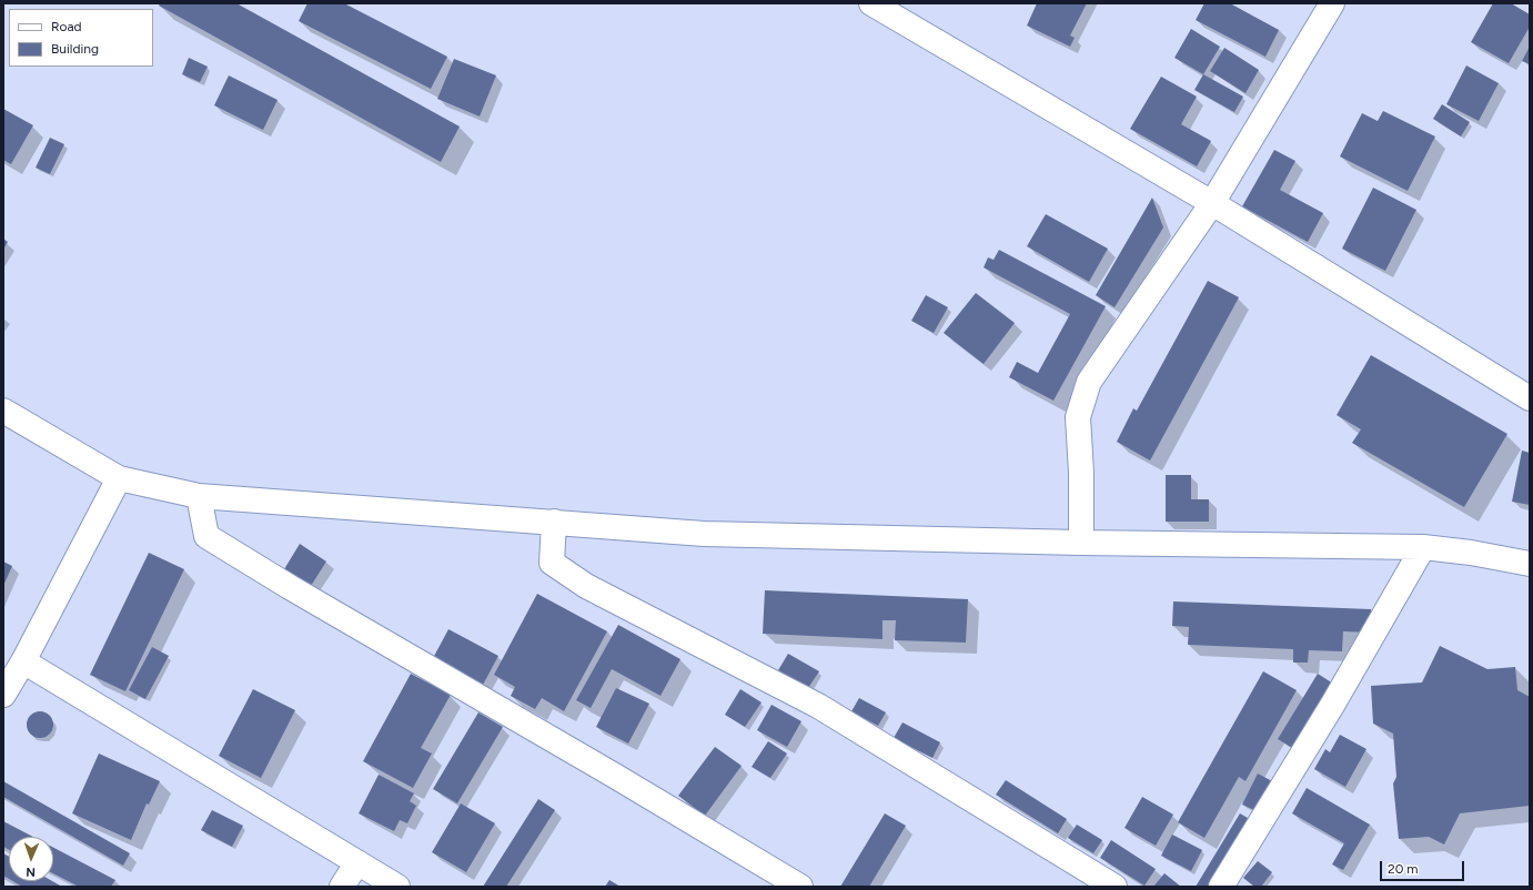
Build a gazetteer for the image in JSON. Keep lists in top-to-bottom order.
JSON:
{
  "legend": ["Road", "Building"],
  "scale_bar": "20 m",
  "north": "bottom"
}
